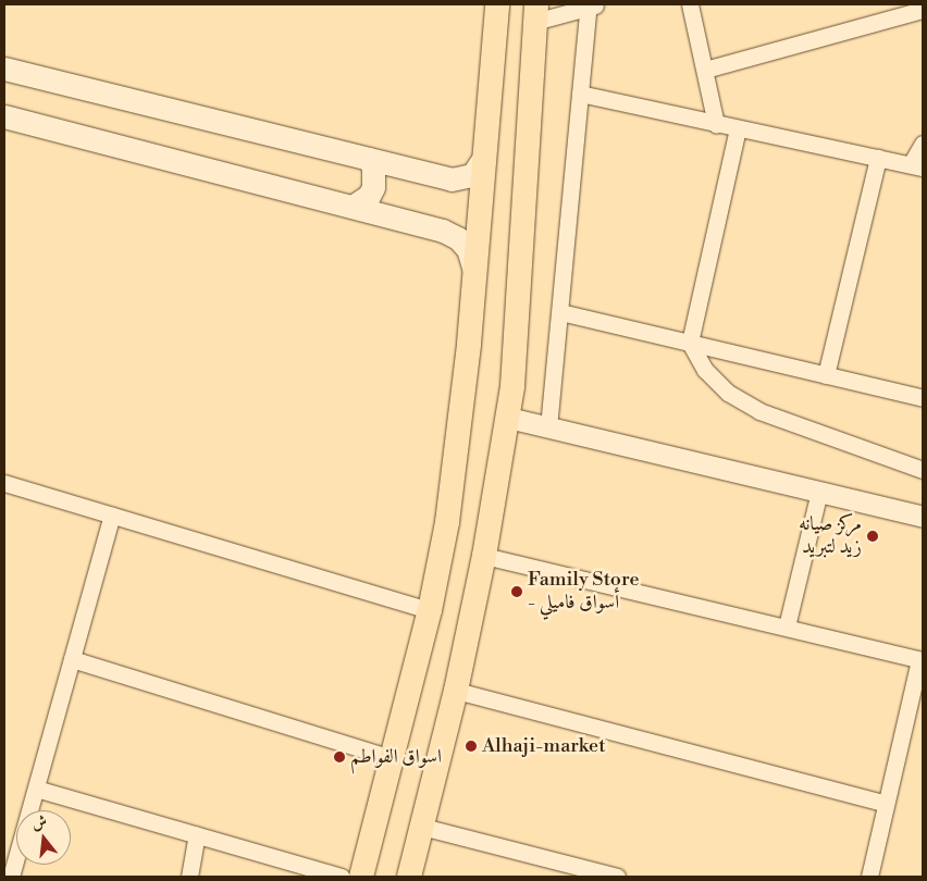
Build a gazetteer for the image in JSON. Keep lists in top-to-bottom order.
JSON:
{
  "places": [
    "مركز صيانه زيد لتبريد",
    "Family Store - أسواق فاميلي",
    "Alhaji-market",
    "اسواق الفواطم"
  ],
  "north": "top"
}
